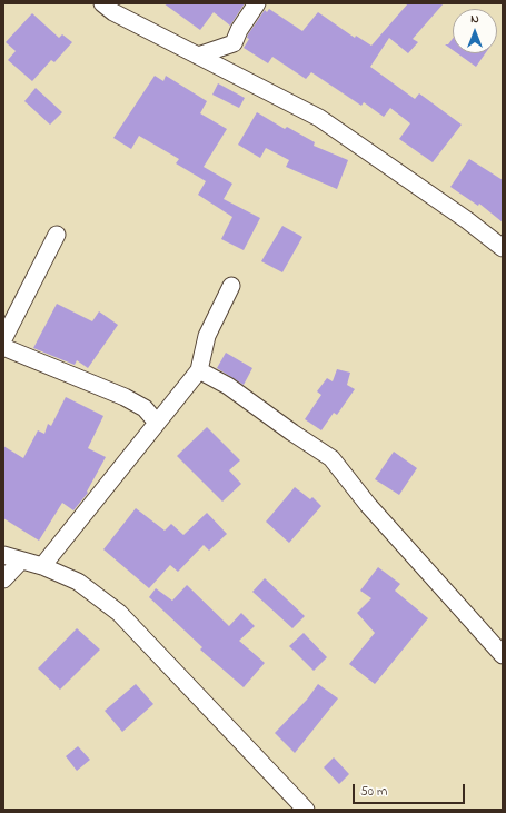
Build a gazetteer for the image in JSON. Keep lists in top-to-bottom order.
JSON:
{
  "scale_bar": "50 m",
  "north": "top"
}
